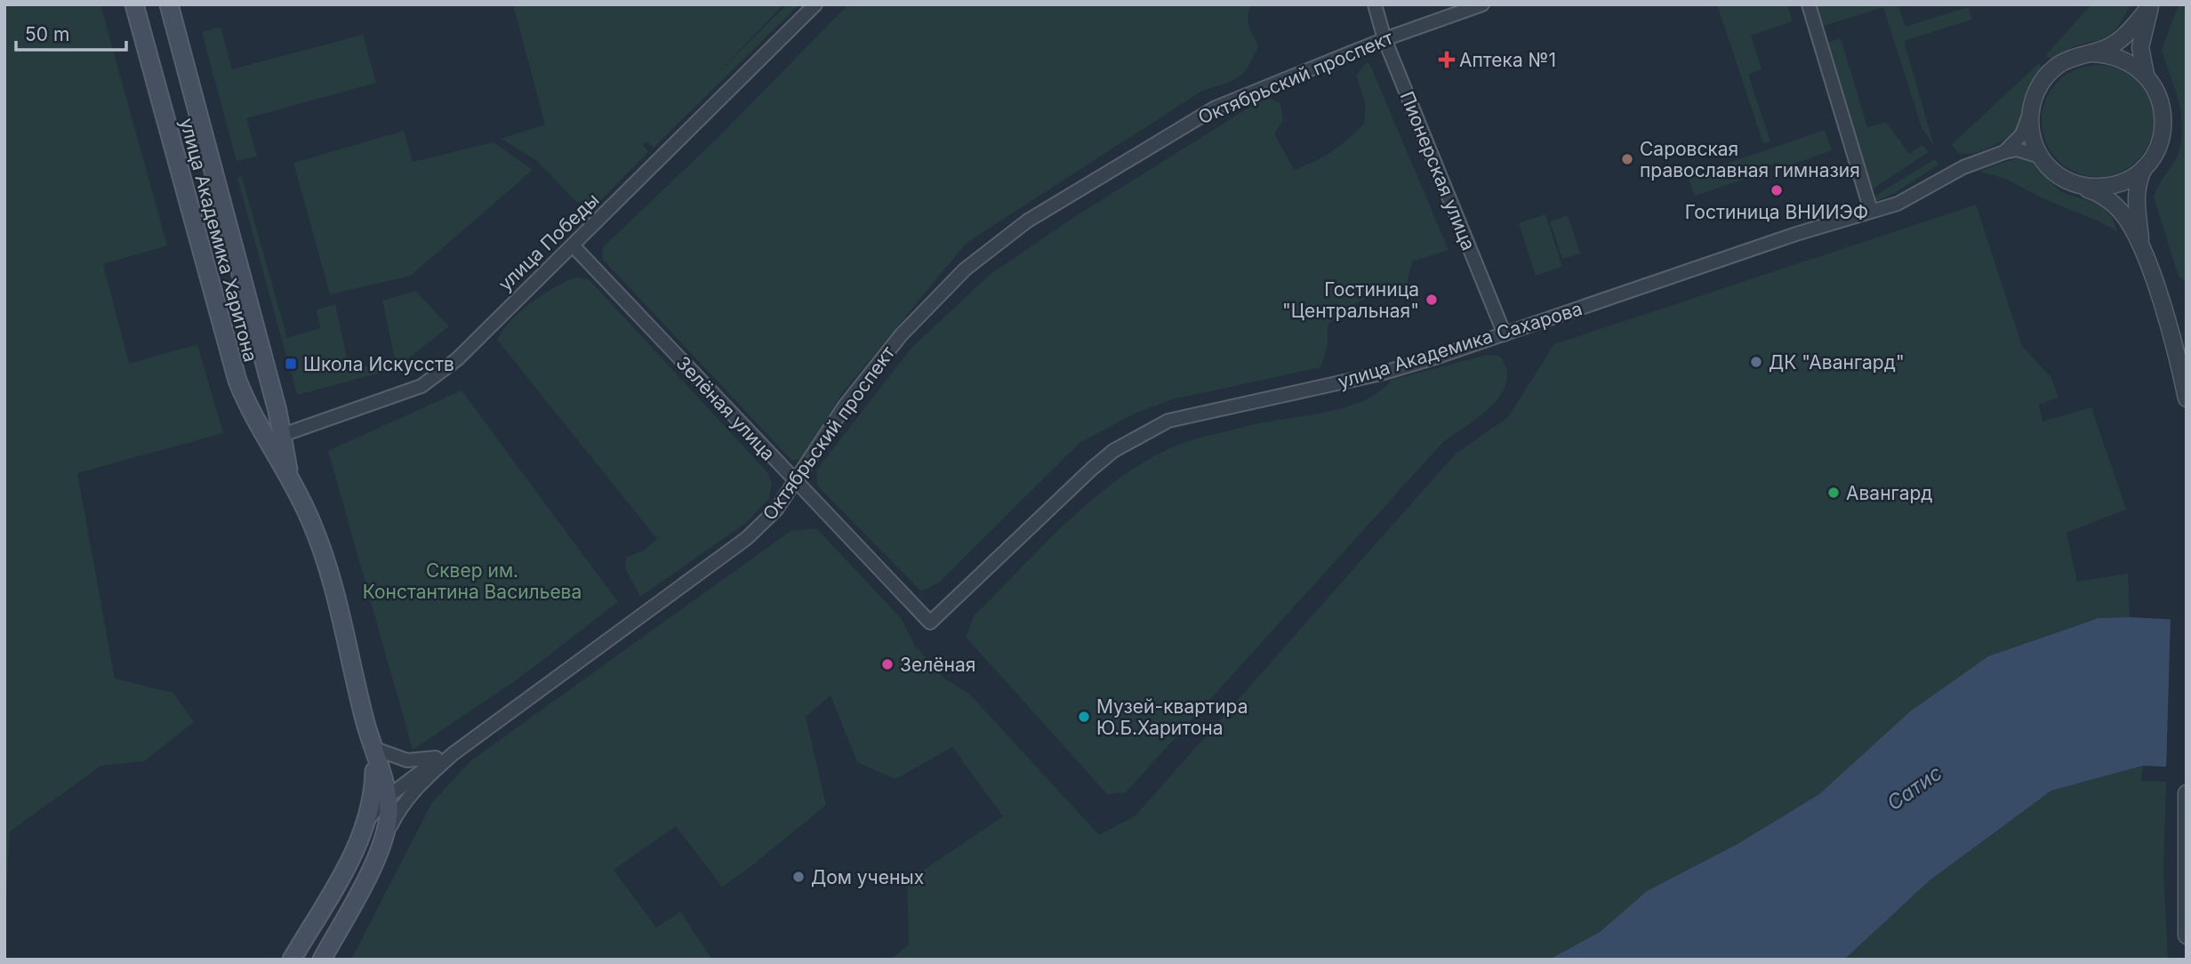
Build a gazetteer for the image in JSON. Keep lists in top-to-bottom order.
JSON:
{
  "streets": {
    "main road": ["улица Академика Харитона", "улица Победы"],
    "street": [
      "Октябрьский проспект",
      "Пионерская улица",
      "улица Академика Сахарова",
      "Зелёная улица"
    ]
  },
  "crossings": [
    ["Октябрьский проспект", "Пионерская улица"],
    ["Октябрьский проспект", "улица Академика Харитона"],
    ["Октябрьский проспект", "Зелёная улица"],
    ["Пионерская улица", "улица Академика Сахарова"],
    ["улица Академика Харитона", "улица Победы"],
    ["улица Победы", "Зелёная улица"],
    ["улица Академика Сахарова", "Зелёная улица"]
  ],
  "water": ["Сатис"],
  "parks": ["Сквер им. Константина Васильева"],
  "places": {
    "health": ["Аптека №1"],
    "other": [
      "Саровская православная гимназия",
      "Гостиница ВНИИЭФ",
      "Гостиница \"Центральная\"",
      "ДК \"Авангард\"",
      "Авангард",
      "Зелёная",
      "Музей-квартира Ю.Б.Харитона",
      "Дом ученых"
    ],
    "transit": ["Школа Искусств"]
  },
  "scale_bar": "50 m"
}
